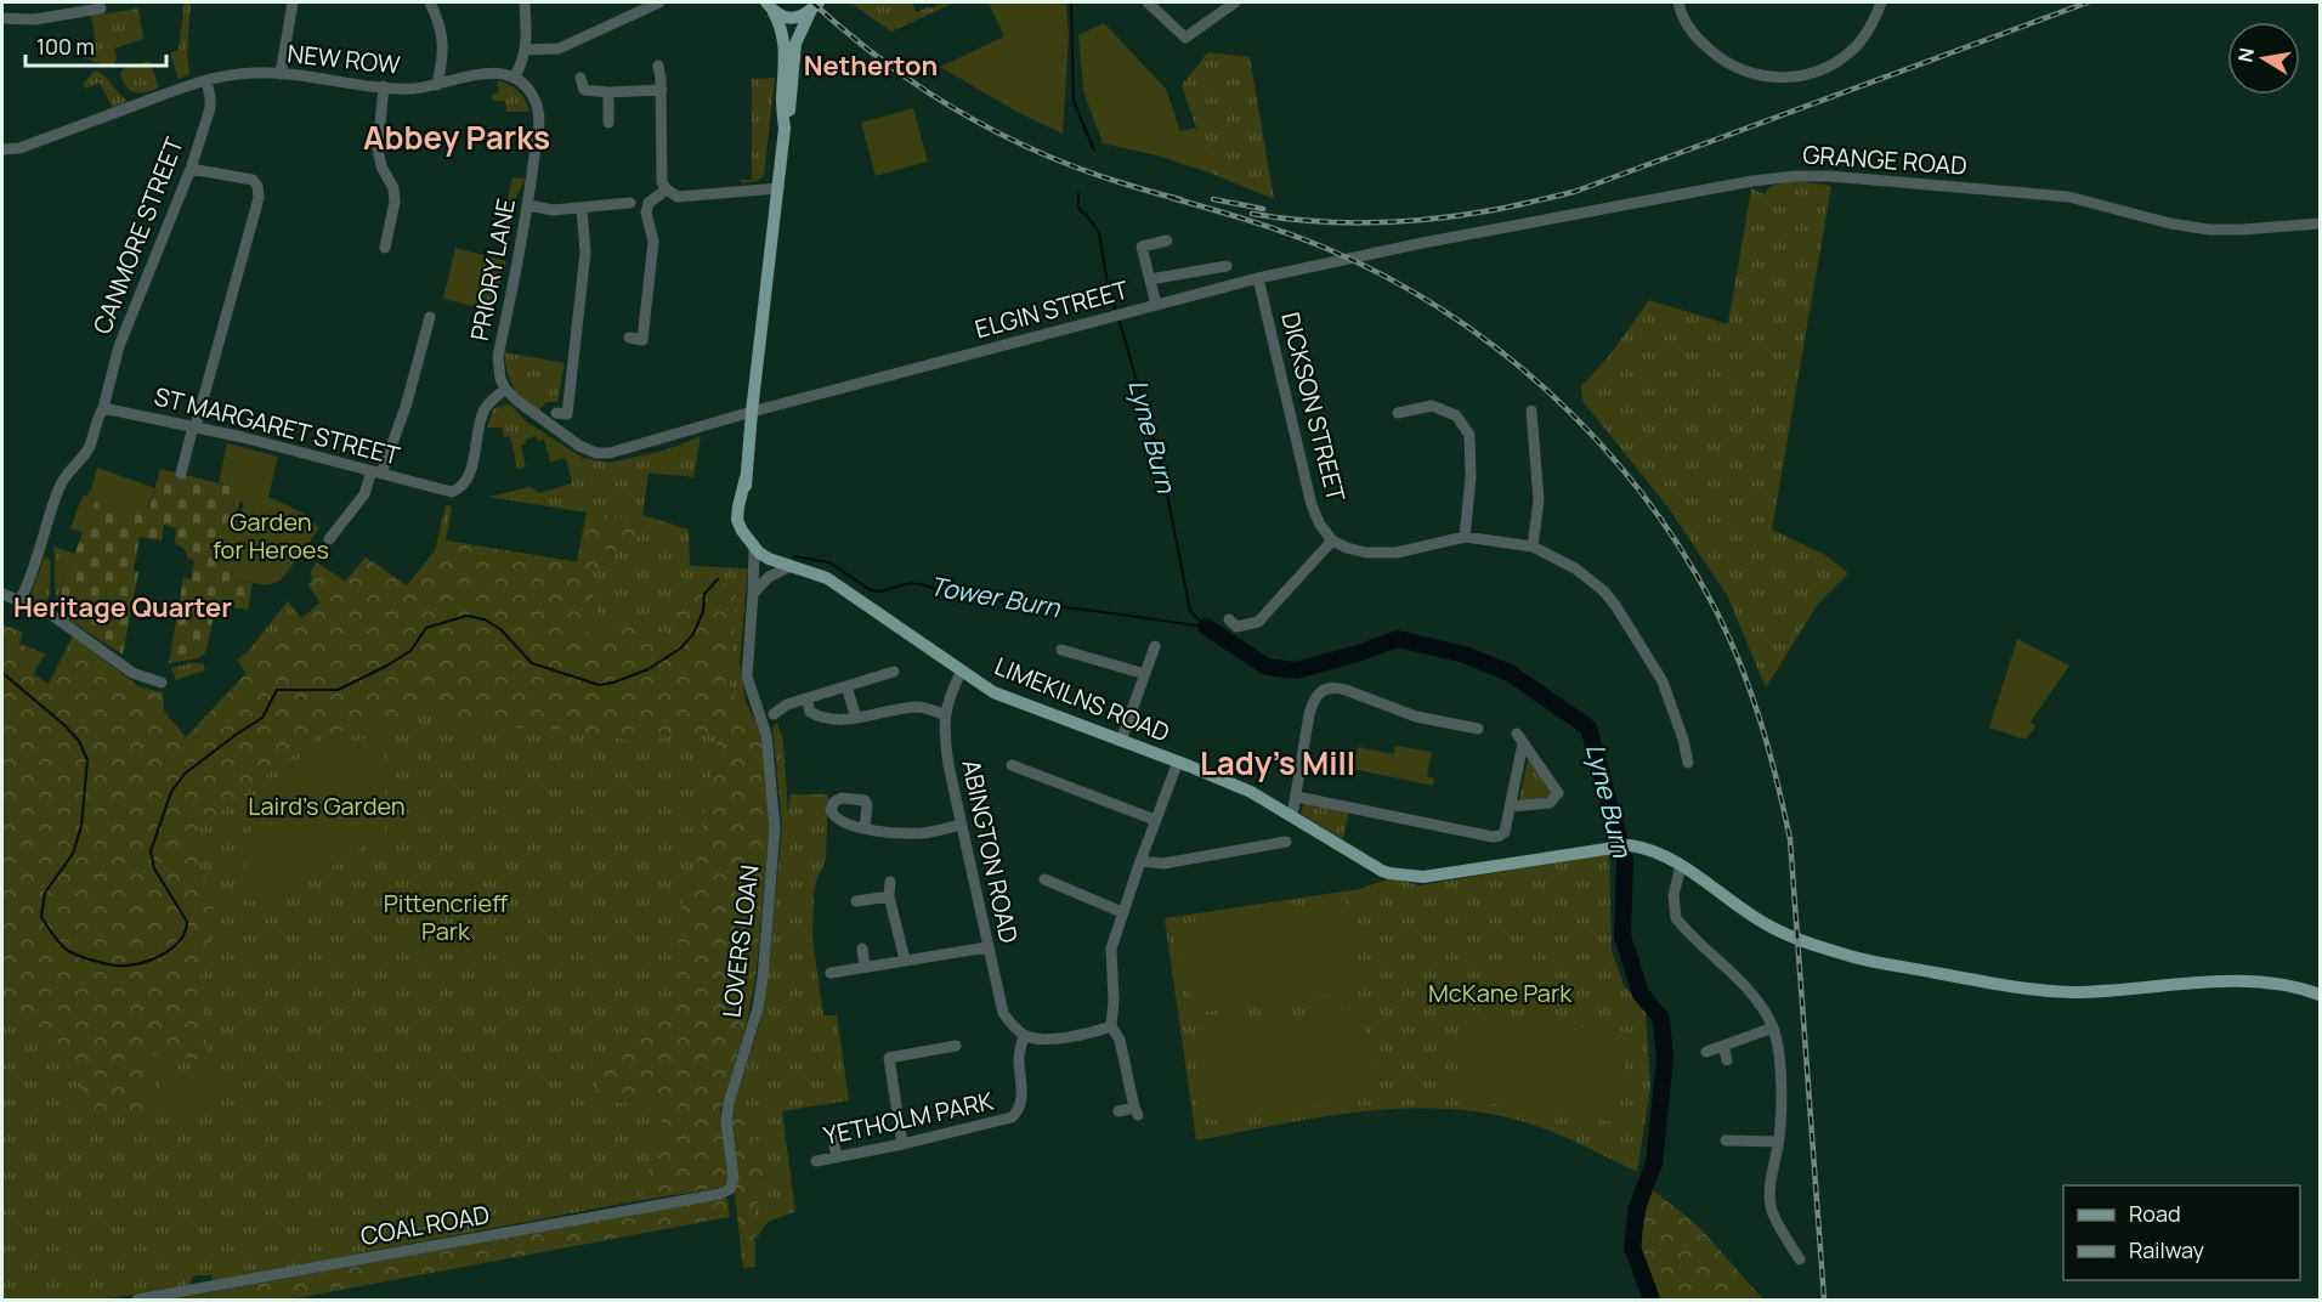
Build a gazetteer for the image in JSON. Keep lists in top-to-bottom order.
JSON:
{
  "streets": {
    "main road": ["LIMEKILNS ROAD"],
    "street": [
      "NEW ROW",
      "GRANGE ROAD",
      "CANMORE STREET",
      "PRIORY LANE",
      "ELGIN STREET",
      "DICKSON STREET",
      "ST MARGARET STREET",
      "ABINGTON ROAD",
      "LOVERS LOAN",
      "YETHOLM PARK",
      "COAL ROAD"
    ]
  },
  "crossings": [
    ["NEW ROW", "CANMORE STREET"],
    ["NEW ROW", "PRIORY LANE"],
    ["GRANGE ROAD", "ELGIN STREET"],
    ["CANMORE STREET", "ST MARGARET STREET"],
    ["PRIORY LANE", "ELGIN STREET"],
    ["PRIORY LANE", "ST MARGARET STREET"],
    ["ELGIN STREET", "DICKSON STREET"],
    ["ELGIN STREET", "ST MARGARET STREET"],
    ["LIMEKILNS ROAD", "ABINGTON ROAD"],
    ["LIMEKILNS ROAD", "LOVERS LOAN"],
    ["ABINGTON ROAD", "YETHOLM PARK"],
    ["LOVERS LOAN", "COAL ROAD"]
  ],
  "districts": [
    "Netherton",
    "Abbey Parks",
    "Heritage Quarter",
    "Lady's Mill"
  ],
  "water": ["Lyne Burn", "Tower Burn"],
  "parks": [
    "Garden for Heroes",
    "Laird's Garden",
    "Pittencrieff Park",
    "McKane Park"
  ],
  "legend": ["Road", "Railway"],
  "scale_bar": "100 m",
  "north": "left"
}
